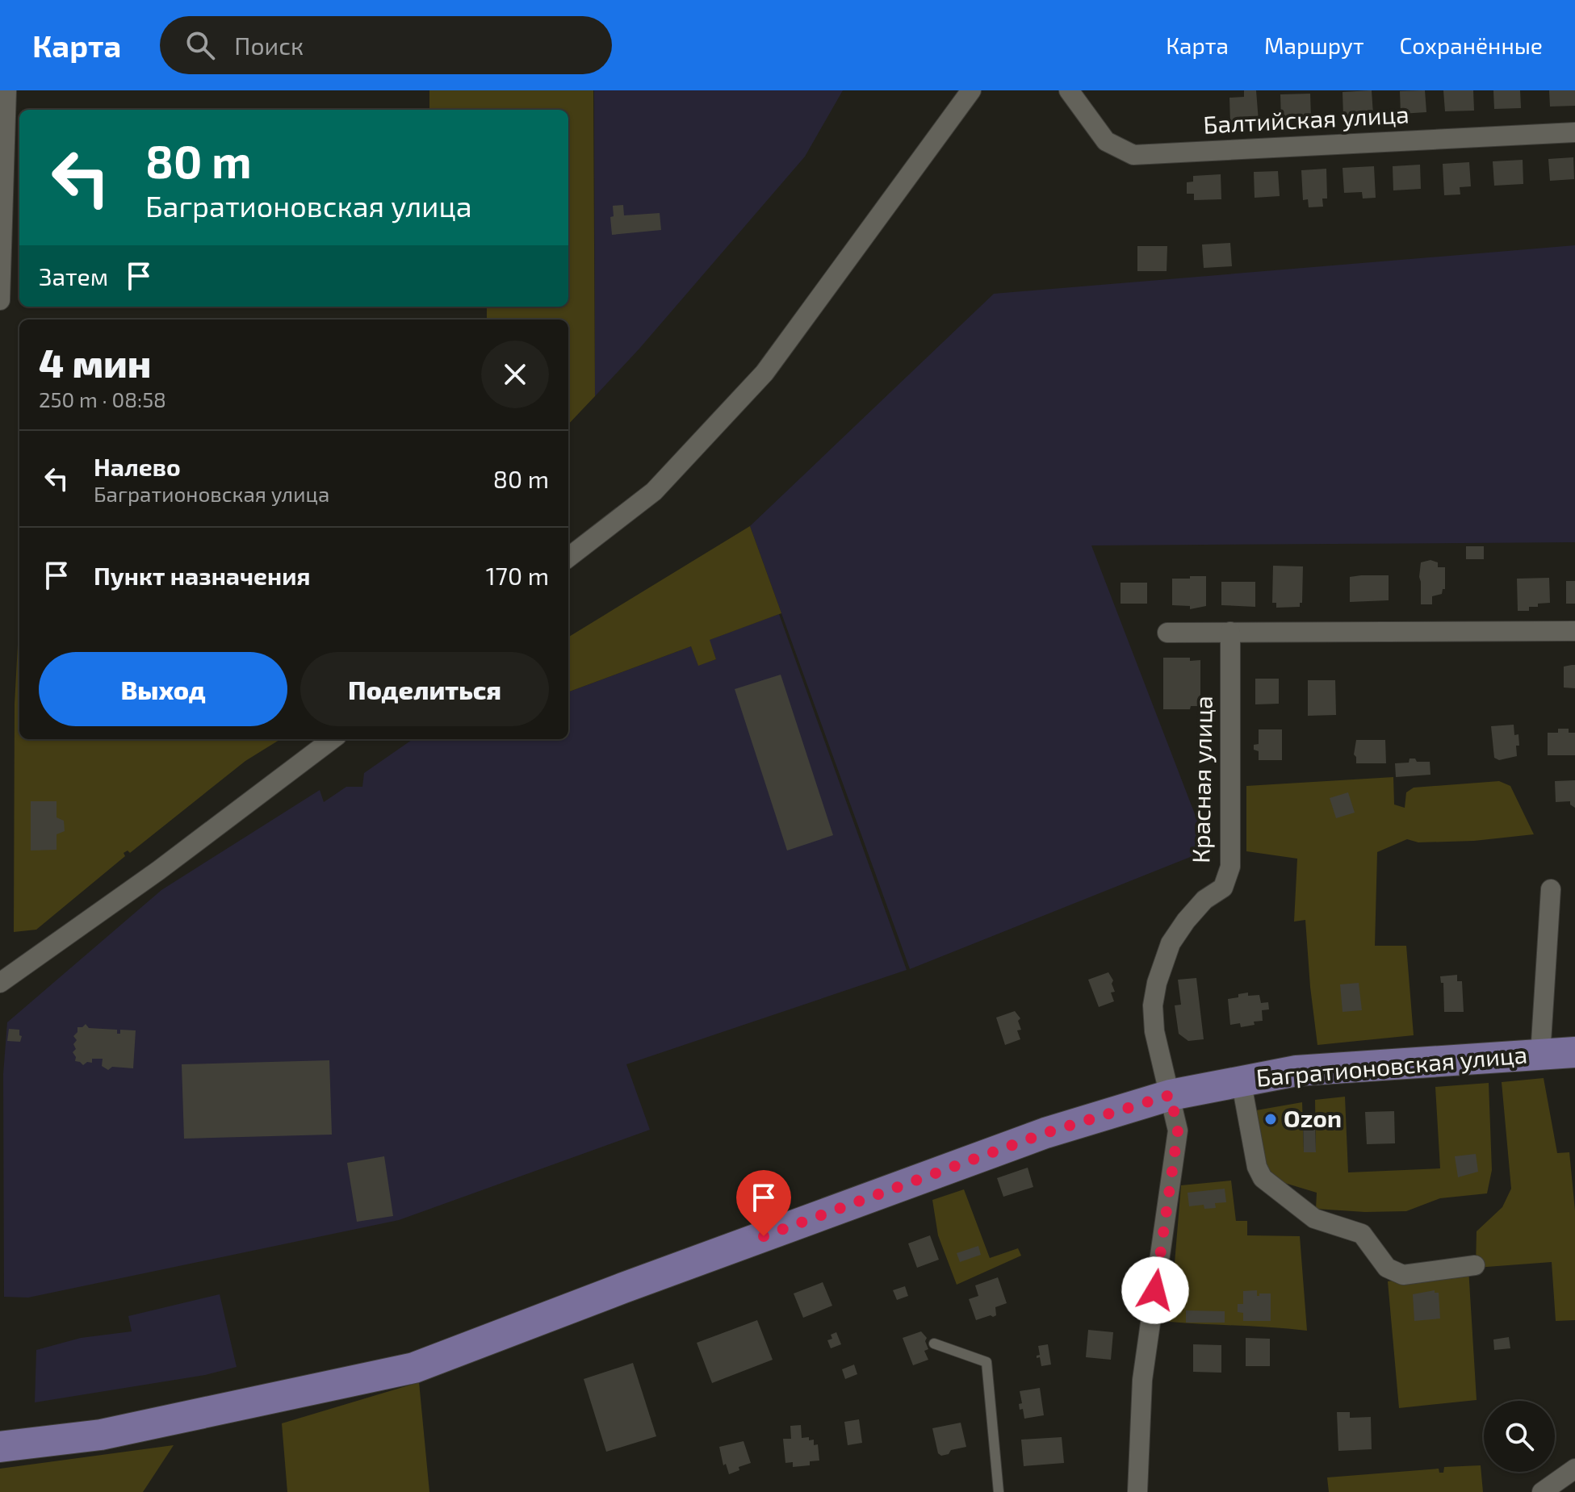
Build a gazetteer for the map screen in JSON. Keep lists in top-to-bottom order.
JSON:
{
  "streets": {
    "main road": ["Багратионовская улица"],
    "street": ["Балтийская улица", "Красная улица"]
  },
  "crossings": [
    ["Красная улица", "Багратионовская улица"]
  ],
  "places": ["Ozon"],
  "page": {
    "header": "Карта",
    "search": "Поиск",
    "nav": ["Карта", "Маршрут", "Сохранённые"],
    "turn": ["80 m", "Багратионовская улица"],
    "then": "Затем",
    "heading": ["4 мин", "250 m · 08:58"],
    "list": [
      {
        "name": "Налево",
        "note": "Багратионовская улица",
        "value": "80 m"
      },
      {
        "name": "Пункт назначения",
        "value": "170 m"
      }
    ],
    "buttons": ["Выход", "Поделиться"]
  }
}
